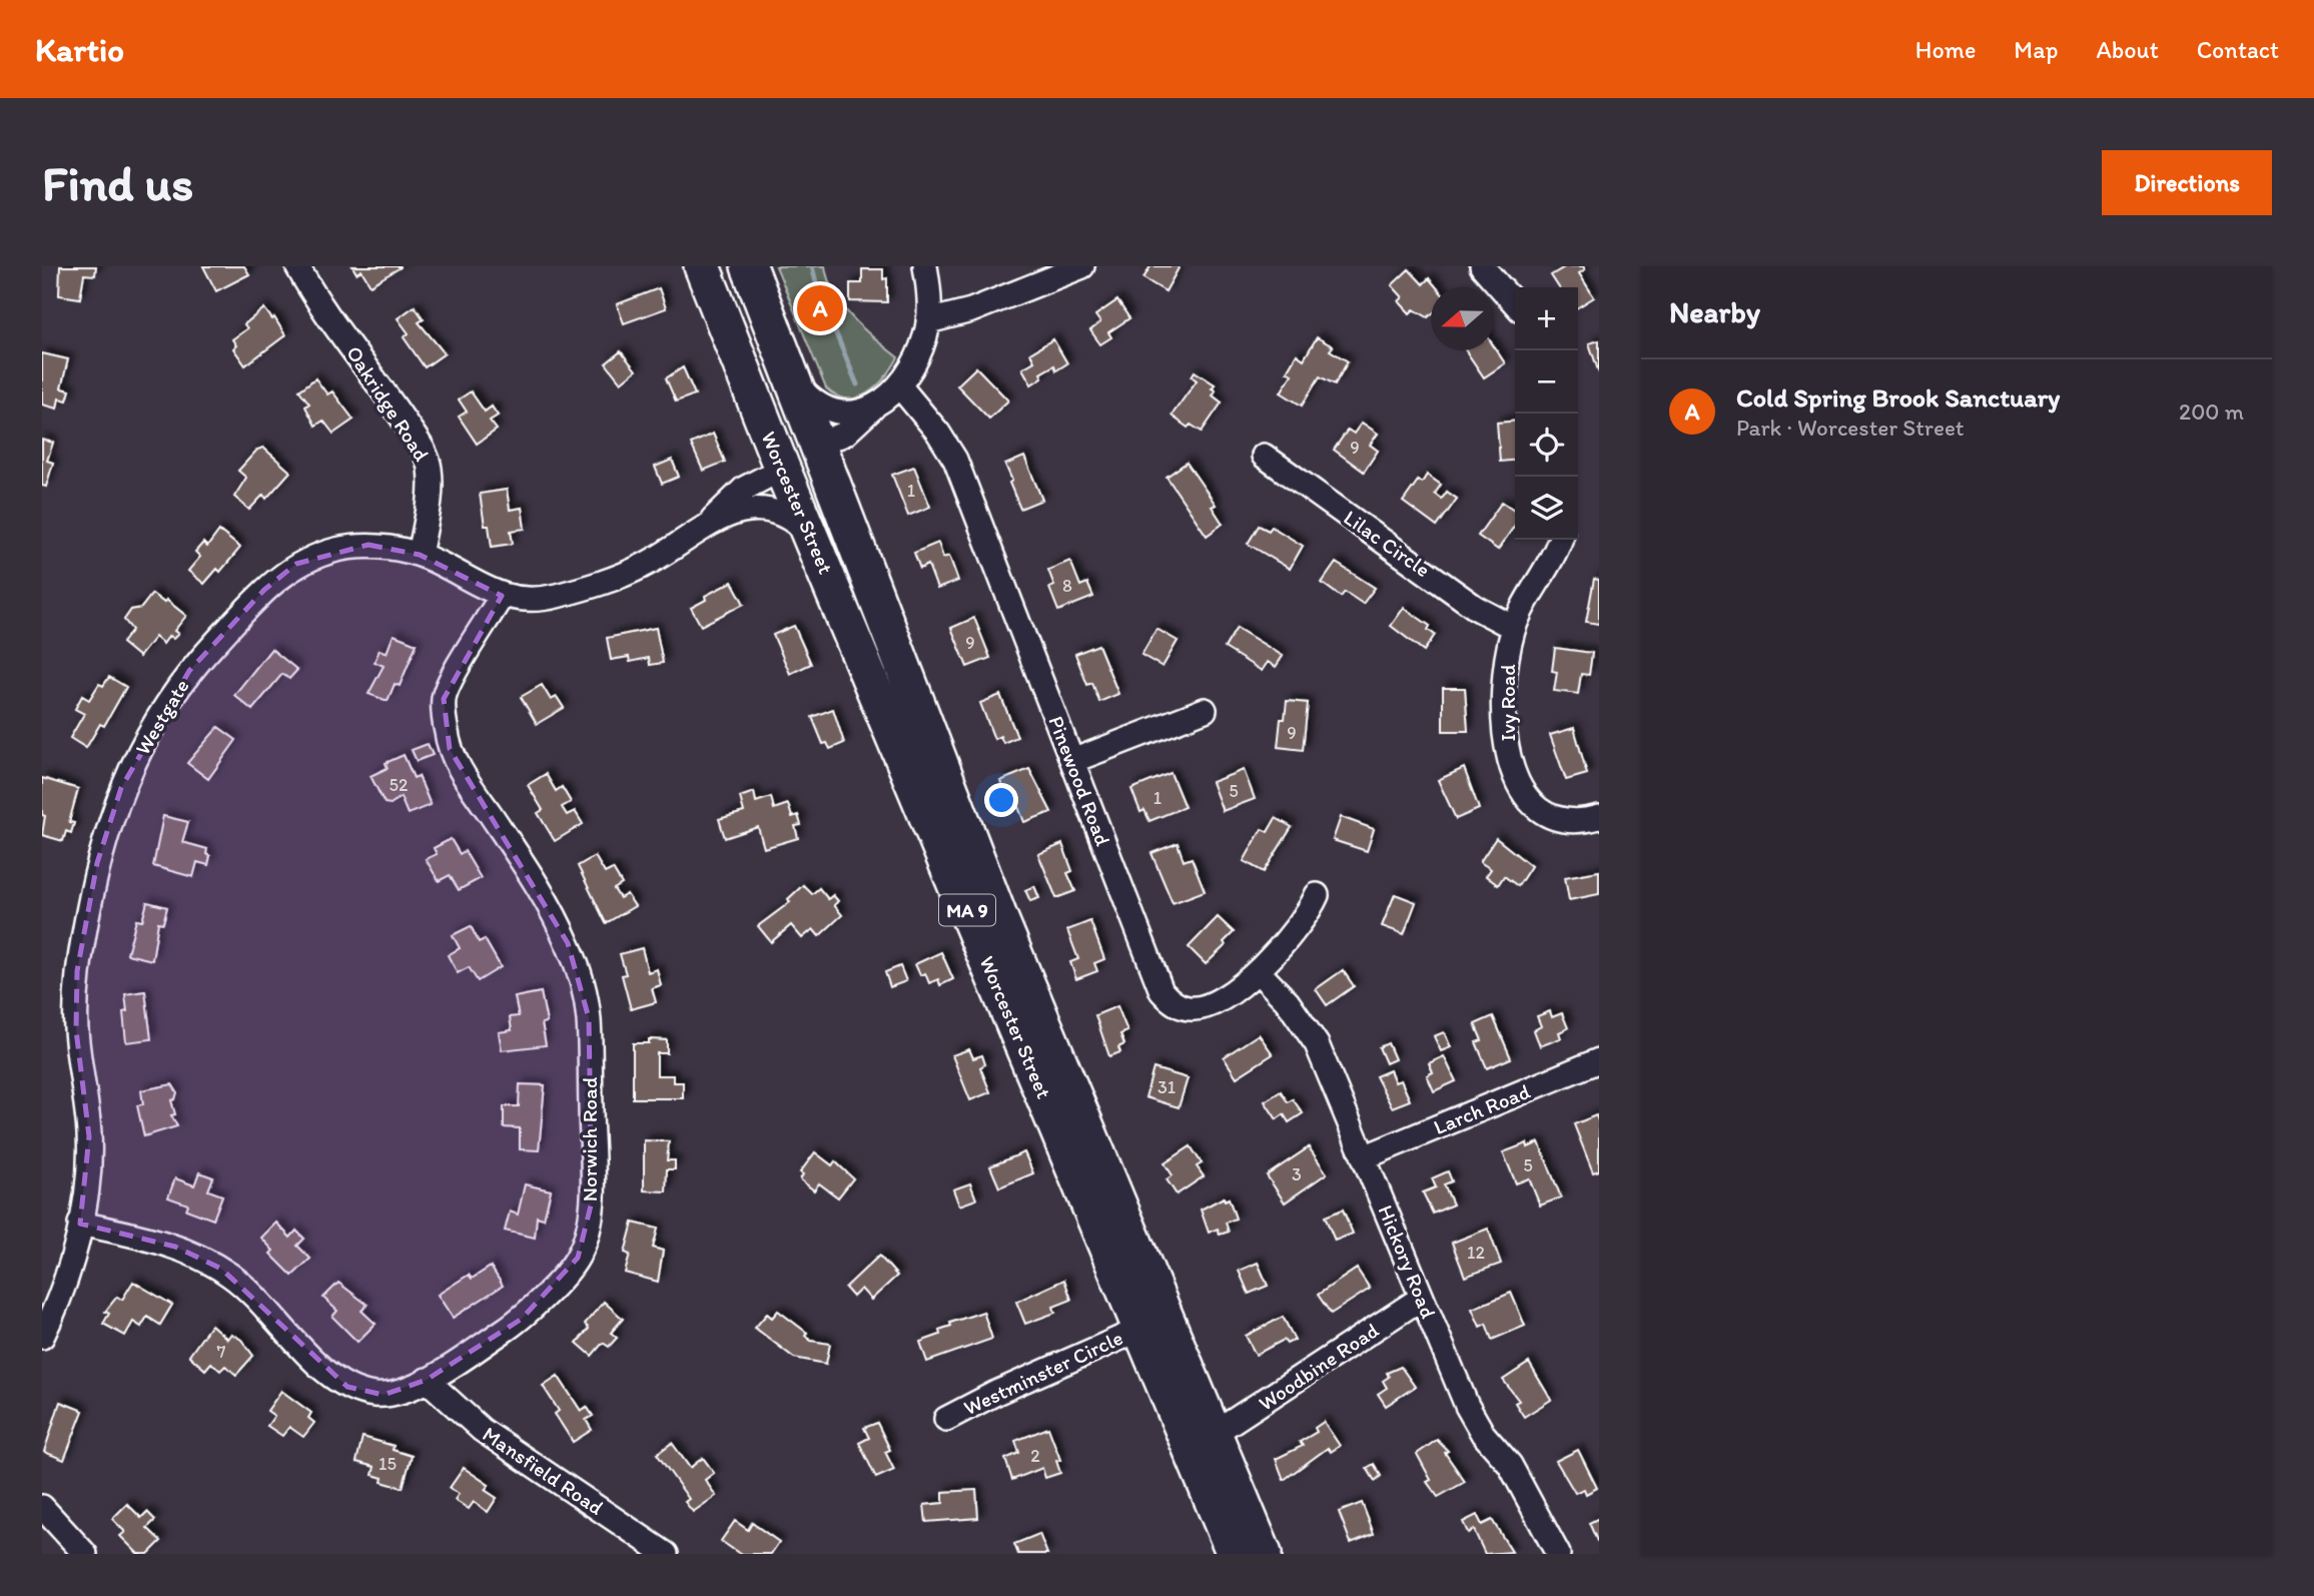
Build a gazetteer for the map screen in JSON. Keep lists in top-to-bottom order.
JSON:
{
  "streets": {
    "highway": ["Worcester Street", "MA 9"],
    "street": [
      "Oakridge Road",
      "Lilac Circle",
      "Ivy Road",
      "Westgate",
      "Pinewood Road",
      "Larch Road",
      "Norwich Road",
      "Hickory Road",
      "Woodbine Road",
      "Westminster Circle",
      "Mansfield Road"
    ]
  },
  "crossings": [
    ["Oakridge Road", "Westgate"],
    ["Worcester Street", "Westgate"],
    ["Worcester Street", "Woodbine Road"],
    ["Worcester Street", "Westminster Circle"],
    ["Lilac Circle", "Ivy Road"],
    ["Westgate", "Norwich Road"],
    ["Pinewood Road", "Hickory Road"],
    ["Larch Road", "Hickory Road"],
    ["Norwich Road", "Mansfield Road"],
    ["Hickory Road", "Woodbine Road"]
  ],
  "house_numbers": [
    "9",
    "1",
    "8",
    "9",
    "9",
    "52",
    "5",
    "1",
    "31",
    "5",
    "3",
    "12",
    "7",
    "2",
    "15"
  ],
  "north": "left",
  "page": {
    "header": "Kartio",
    "nav": [
      "Home",
      "Map",
      "About",
      "Contact"
    ],
    "buttons": "Directions",
    "title": "Find us",
    "heading": "Nearby",
    "pins": "A",
    "map_buttons": ["+", "−"],
    "list": [
      {
        "mark": "A",
        "name": "Cold Spring Brook Sanctuary",
        "note": "Park · Worcester Street",
        "value": "200 m"
      }
    ]
  }
}
